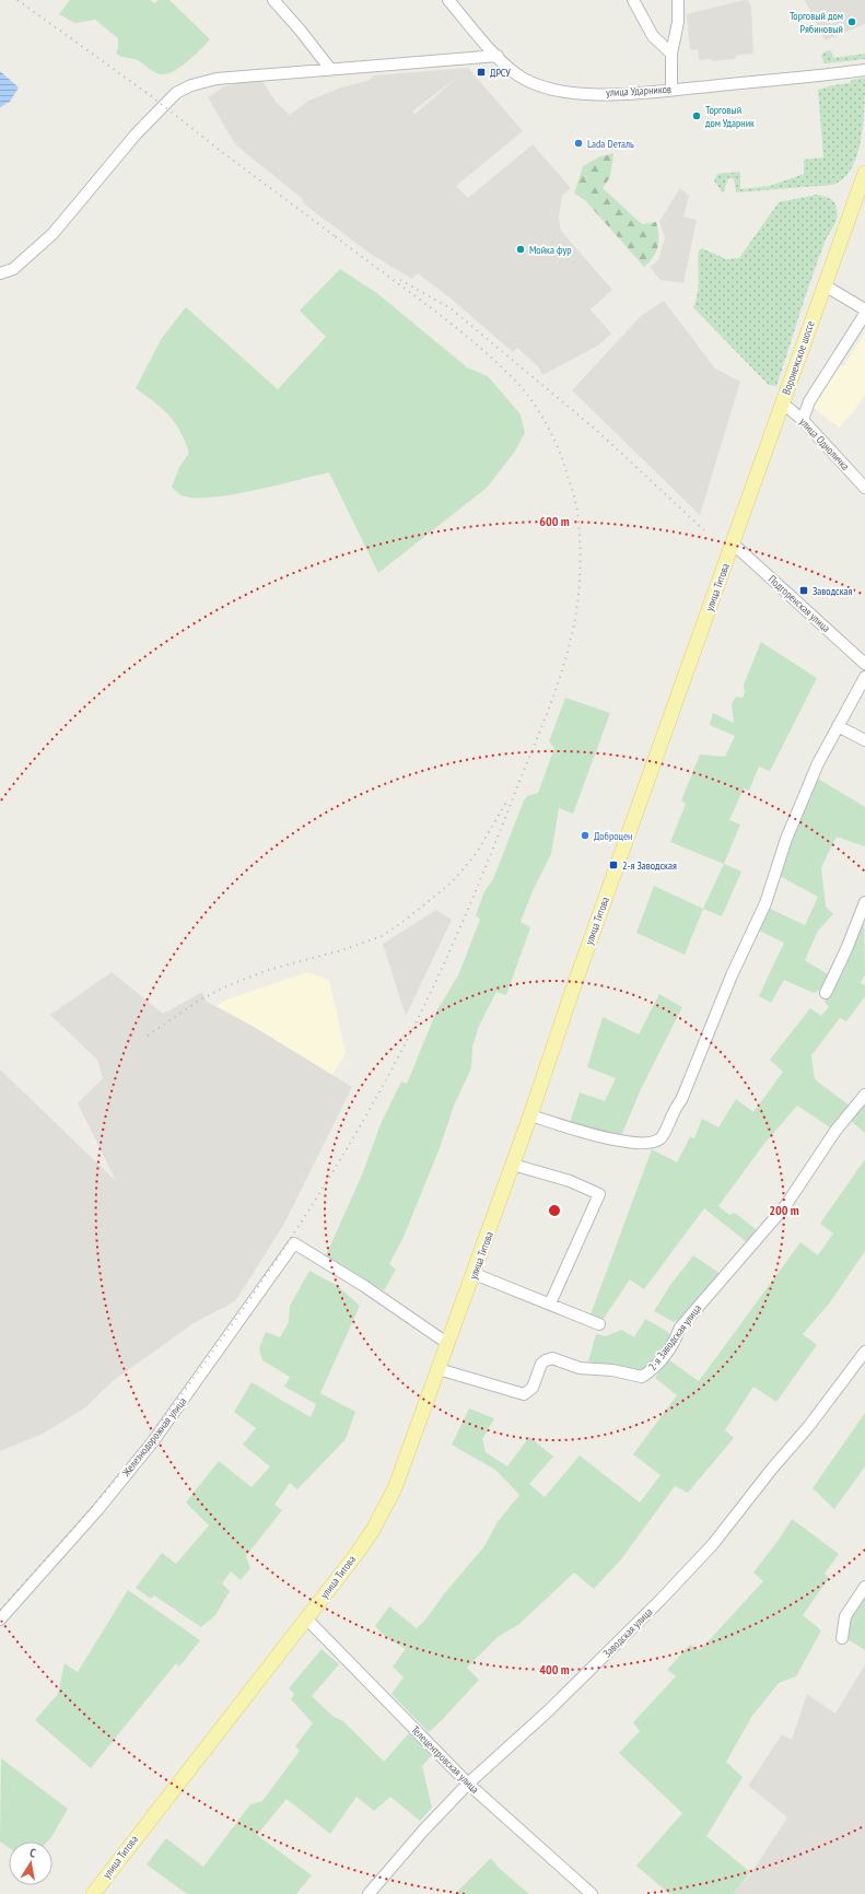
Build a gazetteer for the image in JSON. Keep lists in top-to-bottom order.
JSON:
{
  "streets": {
    "main road": ["Воронежское шоссе", "улица Титова"],
    "street": [
      "улица Ударников",
      "улица Одноличка",
      "Подгоренская улица",
      "2-я Заводская улица",
      "Железнодорожная улица",
      "Заводская улица",
      "Телецентровская улица"
    ]
  },
  "crossings": [
    ["Воронежское шоссе", "улица Одноличка"],
    ["Воронежское шоссе", "улица Титова"],
    ["Воронежское шоссе", "Подгоренская улица"],
    ["улица Титова", "Подгоренская улица"],
    ["улица Титова", "2-я Заводская улица"],
    ["улица Титова", "Железнодорожная улица"],
    ["улица Титова", "Телецентровская улица"],
    ["Заводская улица", "Телецентровская улица"]
  ],
  "places": {
    "other": [
      "Торговый дом Рябиновый",
      "Торговый дом Ударник",
      "Lada Dеталь",
      "Мойка фур",
      "Доброцен"
    ],
    "transit": ["ДРСУ", "Заводская", "2-я Заводская"]
  },
  "north": "top",
  "rings": ["600 m", "200 m", "400 m"]
}
